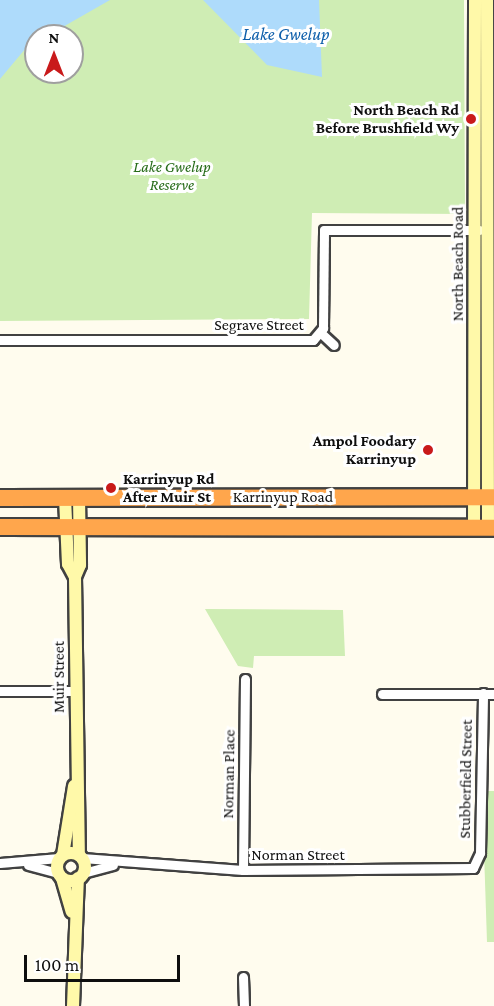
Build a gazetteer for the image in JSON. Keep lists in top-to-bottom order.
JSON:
{
  "streets": {
    "highway": ["Karrinyup Road"],
    "main road": ["North Beach Road", "Muir Street"],
    "street": [
      "Segrave Street",
      "Norman Place",
      "Stubberfield Street",
      "Norman Street"
    ]
  },
  "crossings": [
    ["North Beach Road", "Segrave Street"],
    ["North Beach Road", "Karrinyup Road"],
    ["Karrinyup Road", "Muir Street"],
    ["Muir Street", "Norman Street"],
    ["Norman Place", "Norman Street"],
    ["Stubberfield Street", "Norman Street"]
  ],
  "water": ["Lake Gwelup"],
  "parks": ["Lake Gwelup Reserve"],
  "places": ["North Beach Rd Before Brushfield Wy", "Ampol Foodary Karrinyup", "Karrinyup Rd After Muir St"],
  "scale_bar": "100 m",
  "north": "top"
}
